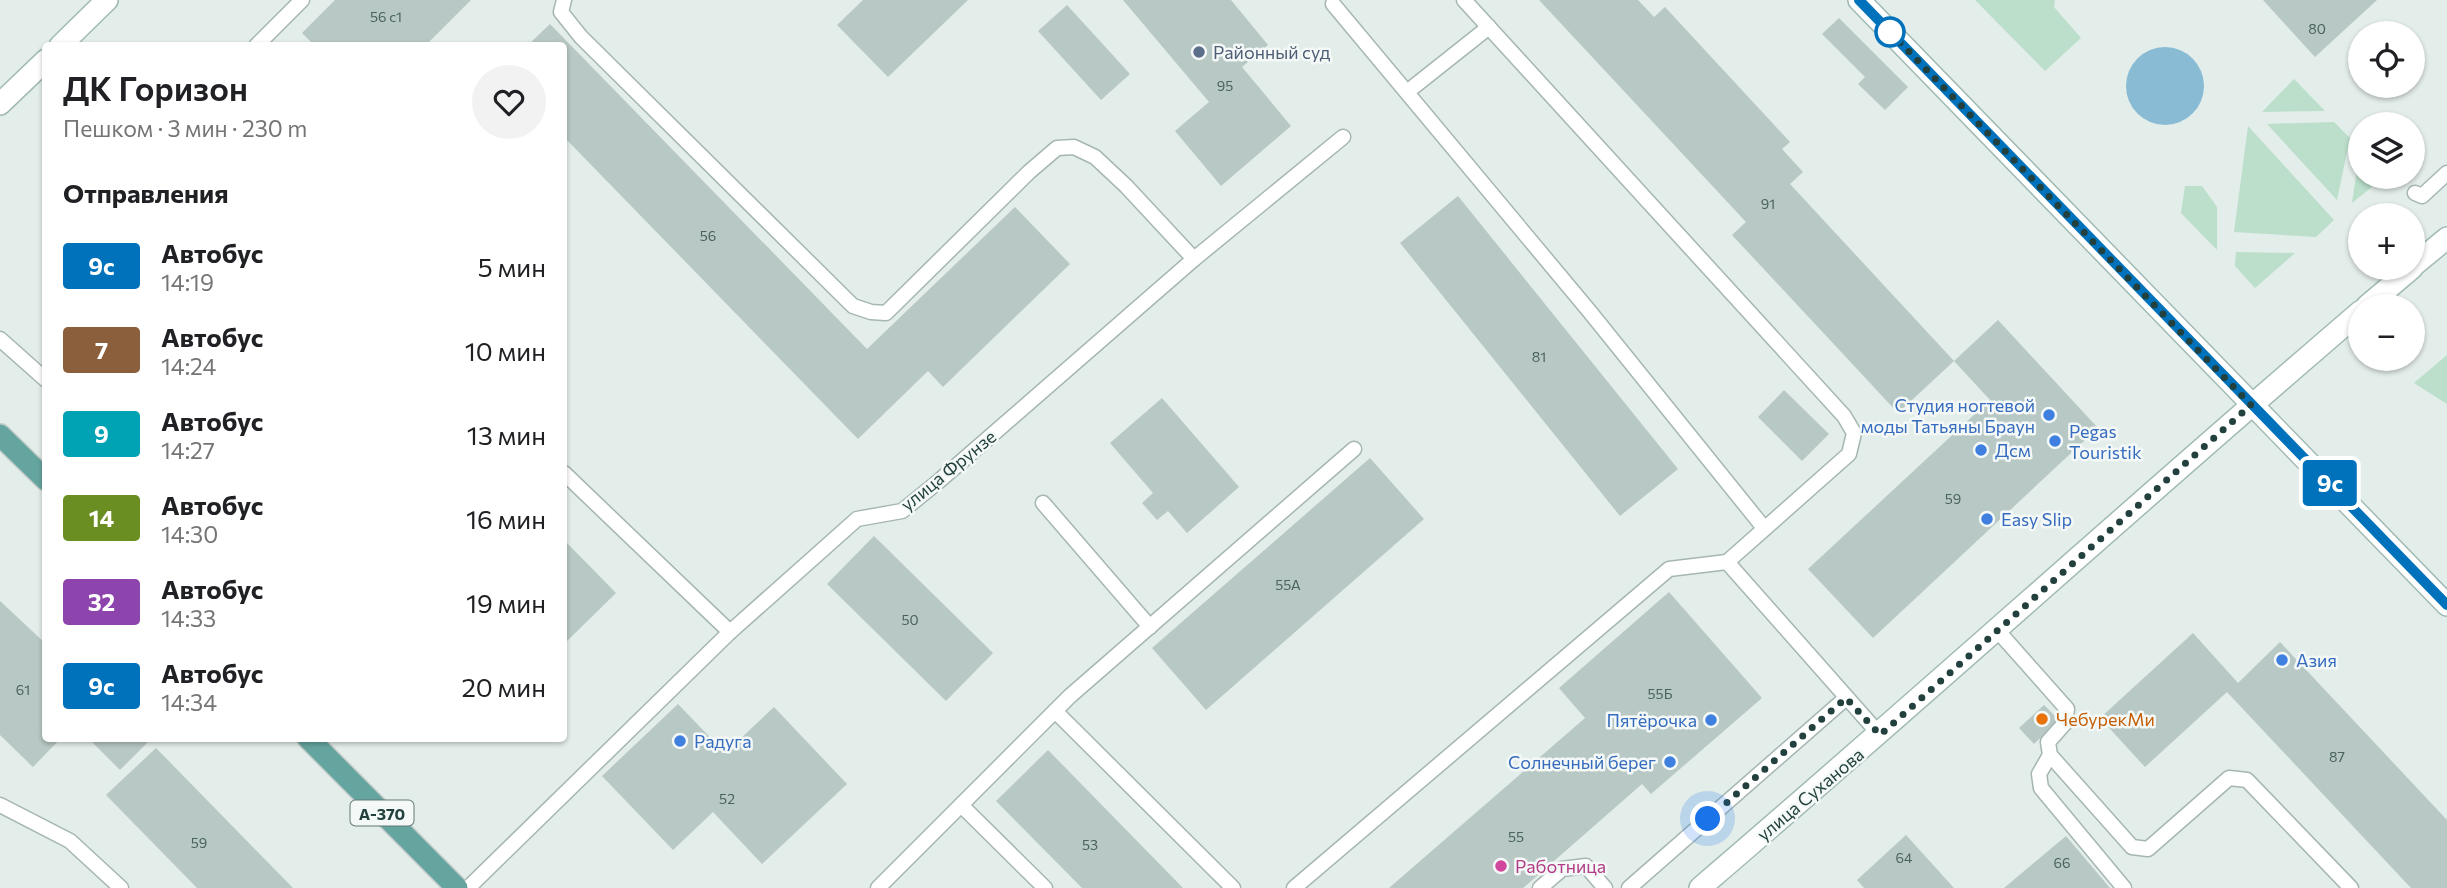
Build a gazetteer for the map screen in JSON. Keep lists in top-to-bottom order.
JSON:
{
  "streets": {
    "main road": ["А-370"],
    "street": ["улица Суханова"],
    "lane": ["улица Фрунзе"]
  },
  "places": [
    "Районный суд",
    "Студия ногтевой моды Татьяны Браун",
    "Pegas Touristik",
    "Дсм",
    "Easy Slip",
    "Азия",
    "ЧебурекМи",
    "Пятёрочка",
    "Радуга",
    "Солнечный берег",
    "Работница"
  ],
  "lines": ["bus line 9с"],
  "house_numbers": [
    "56 с1",
    "80",
    "95",
    "91",
    "56",
    "81",
    "59",
    "55А",
    "50",
    "61",
    "55Б",
    "87",
    "52",
    "55",
    "59",
    "53",
    "64",
    "66"
  ],
  "page": {
    "on_map": "9с",
    "map_buttons": ["+", "−"],
    "heading": [
      ["ДК Горизон", "Пешком · 3 мин · 230 m"],
      "Отправления"
    ],
    "list": [
      {
        "mark": "9с",
        "name": "Автобус",
        "note": "14:19",
        "value": "5 мин"
      },
      {
        "mark": "7",
        "name": "Автобус",
        "note": "14:24",
        "value": "10 мин"
      },
      {
        "mark": "9",
        "name": "Автобус",
        "note": "14:27",
        "value": "13 мин"
      },
      {
        "mark": "14",
        "name": "Автобус",
        "note": "14:30",
        "value": "16 мин"
      },
      {
        "mark": "32",
        "name": "Автобус",
        "note": "14:33",
        "value": "19 мин"
      },
      {
        "mark": "9с",
        "name": "Автобус",
        "note": "14:34",
        "value": "20 мин"
      }
    ]
  }
}
